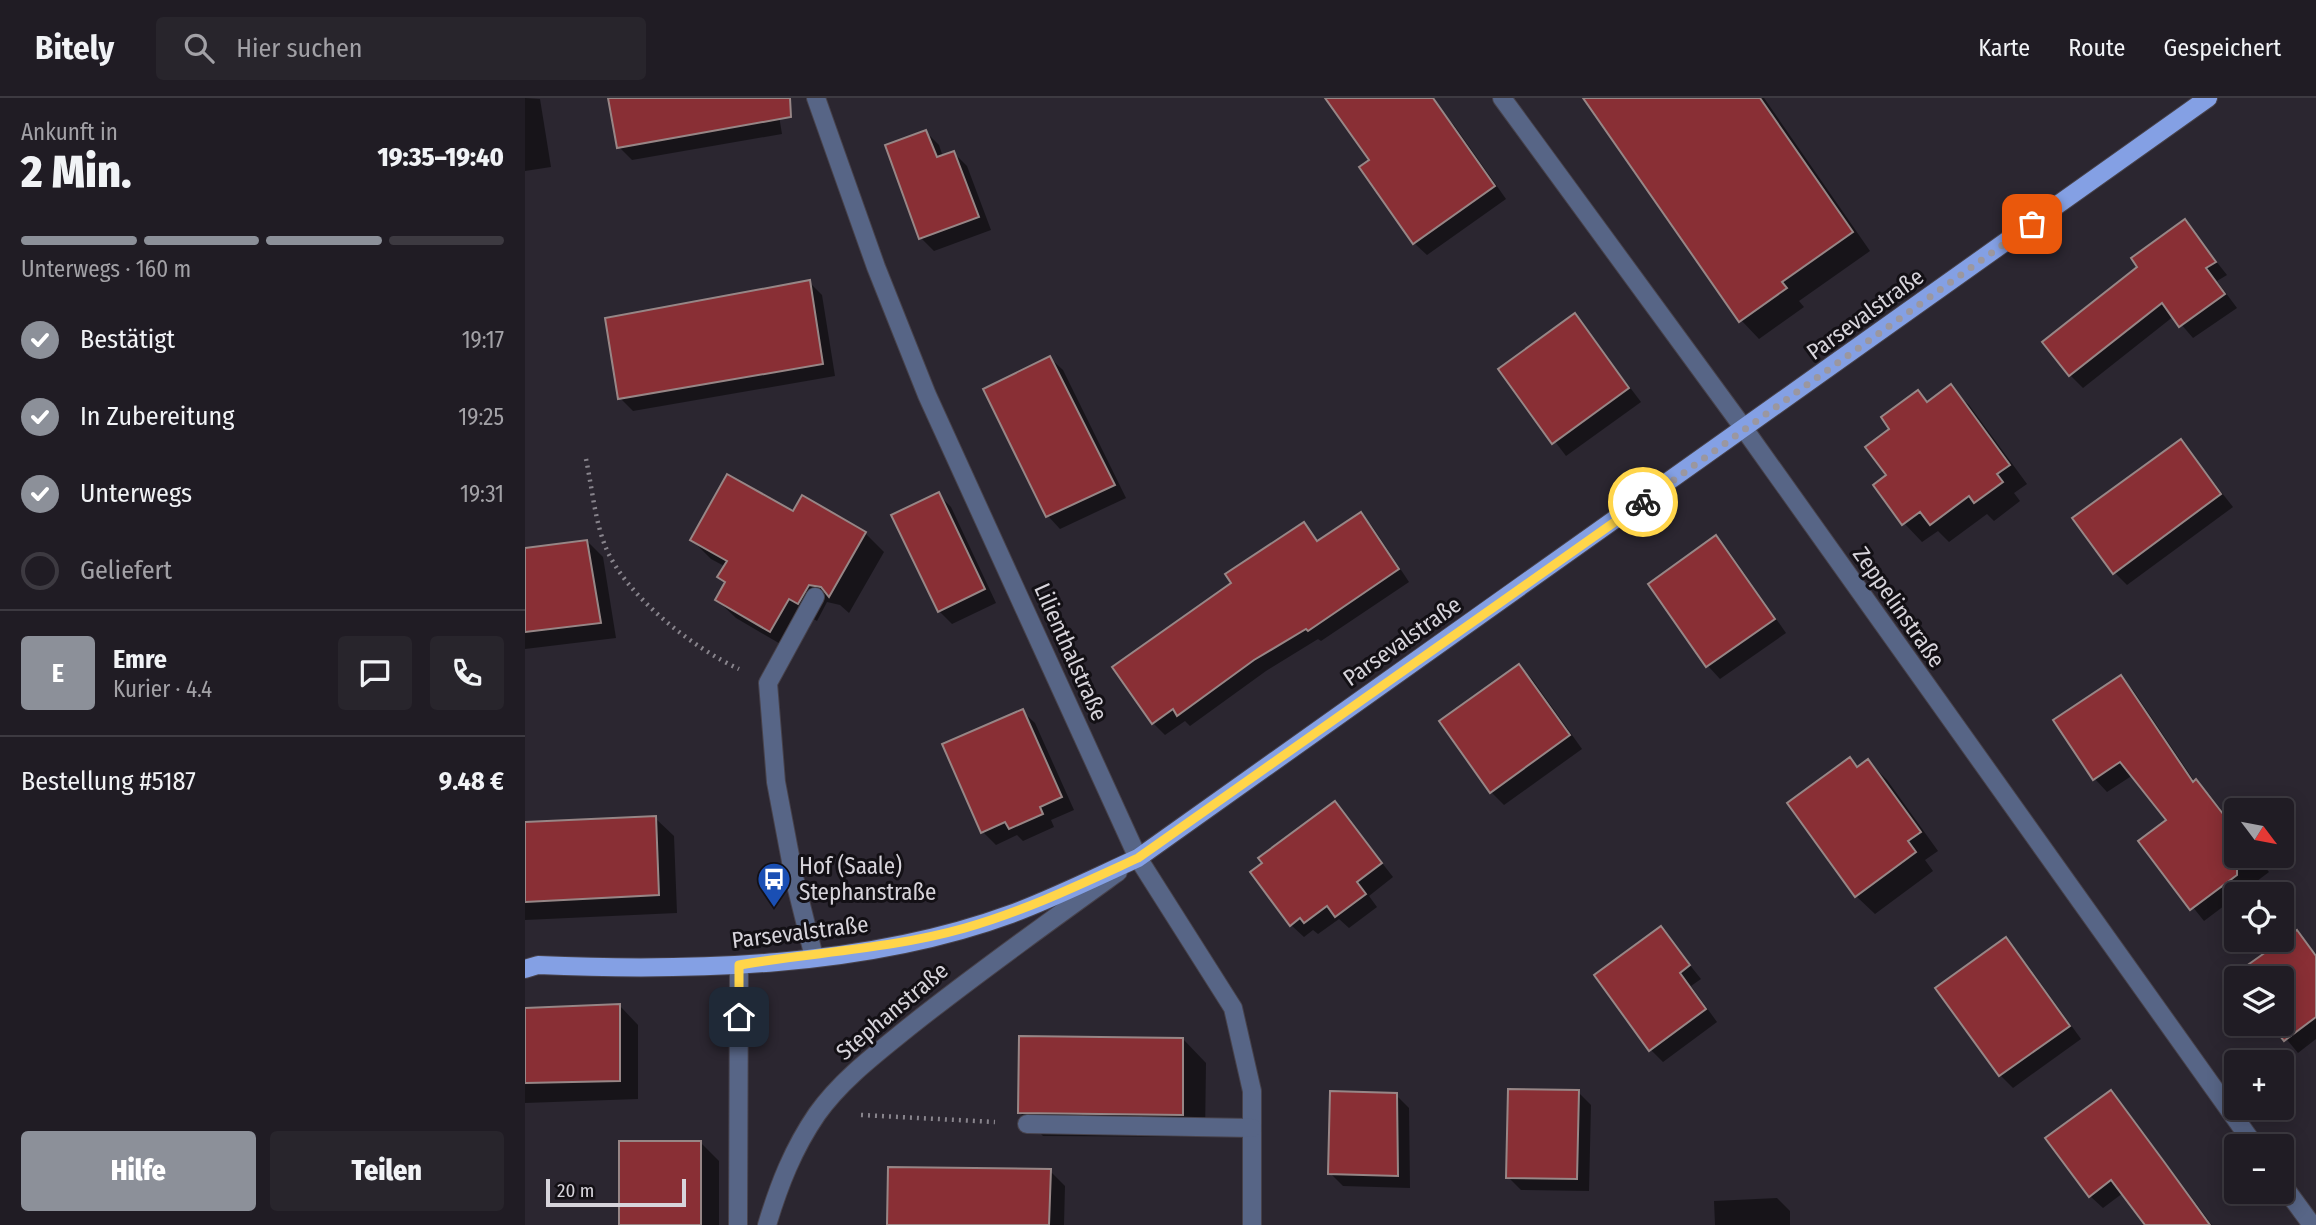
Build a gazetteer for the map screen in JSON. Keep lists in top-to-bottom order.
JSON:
{
  "streets": {
    "main road": ["Parsevalstraße"],
    "street": ["Zeppelinstraße", "Lilienthalstraße", "Stephanstraße"]
  },
  "crossings": [
    ["Parsevalstraße", "Zeppelinstraße"],
    ["Parsevalstraße", "Lilienthalstraße"],
    ["Parsevalstraße", "Stephanstraße"],
    ["Lilienthalstraße", "Stephanstraße"]
  ],
  "places": {
    "bus stop": ["Hof (Saale) Stephanstraße"]
  },
  "scale_bar": "20 m",
  "north": "bottom right",
  "page": {
    "header": "Bitely",
    "search": "Hier suchen",
    "nav": ["Karte", "Route", "Gespeichert"],
    "heading": ["2 Min.", "Ankunft in", "19:35–19:40"],
    "panel": [
      "Emre",
      "Kurier · 4.4",
      "Bestellung #5187",
      "9.48 €"
    ],
    "bar": "Unterwegs · 160 m",
    "list": [
      ["Bestätigt", "19:17"],
      ["In Zubereitung", "19:25"],
      ["Unterwegs", "19:31"],
      "Geliefert"
    ],
    "round": "E",
    "map_buttons": ["+", "−"],
    "buttons": ["Hilfe", "Teilen"],
    "scale": "20 m"
  }
}
